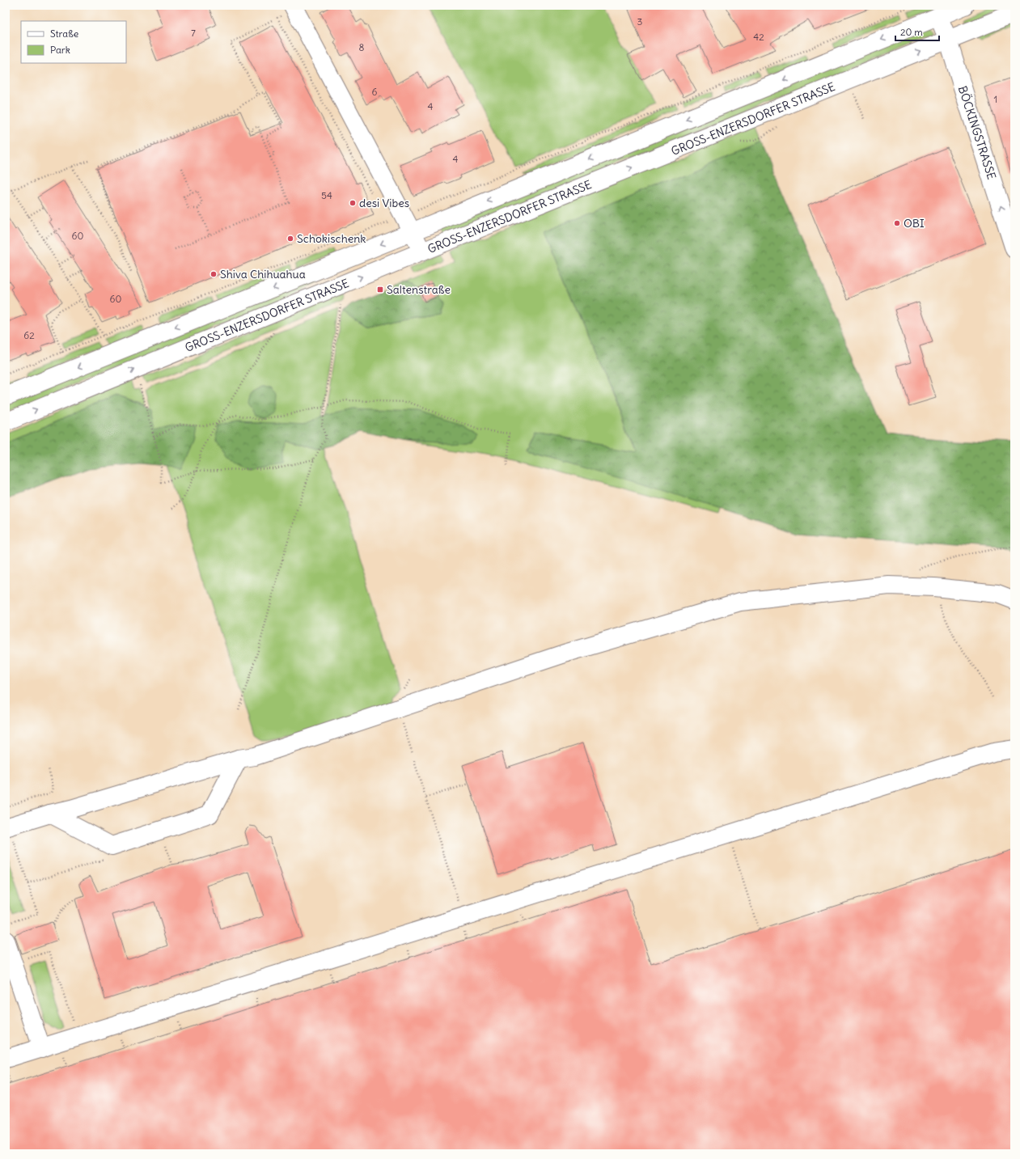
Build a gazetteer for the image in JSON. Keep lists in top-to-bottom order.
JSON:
{
  "streets": {
    "main road": ["GROSS-ENZERSDORFER STRASSE", "BÖCKINGSTRASSE"]
  },
  "crossings": [
    ["GROSS-ENZERSDORFER STRASSE", "BÖCKINGSTRASSE"]
  ],
  "one_way": ["BÖCKINGSTRASSE"],
  "places": {
    "other": [
      "desi Vibes",
      "OBI",
      "Schokischenk",
      "Shiva Chihuahua"
    ],
    "transit": ["Saltenstraße"]
  },
  "house_numbers": [
    "3",
    "7",
    "42",
    "8",
    "6",
    "1",
    "4",
    "4",
    "54",
    "60",
    "60",
    "62"
  ],
  "legend": ["Straße", "Park"],
  "scale_bar": "20 m"
}
